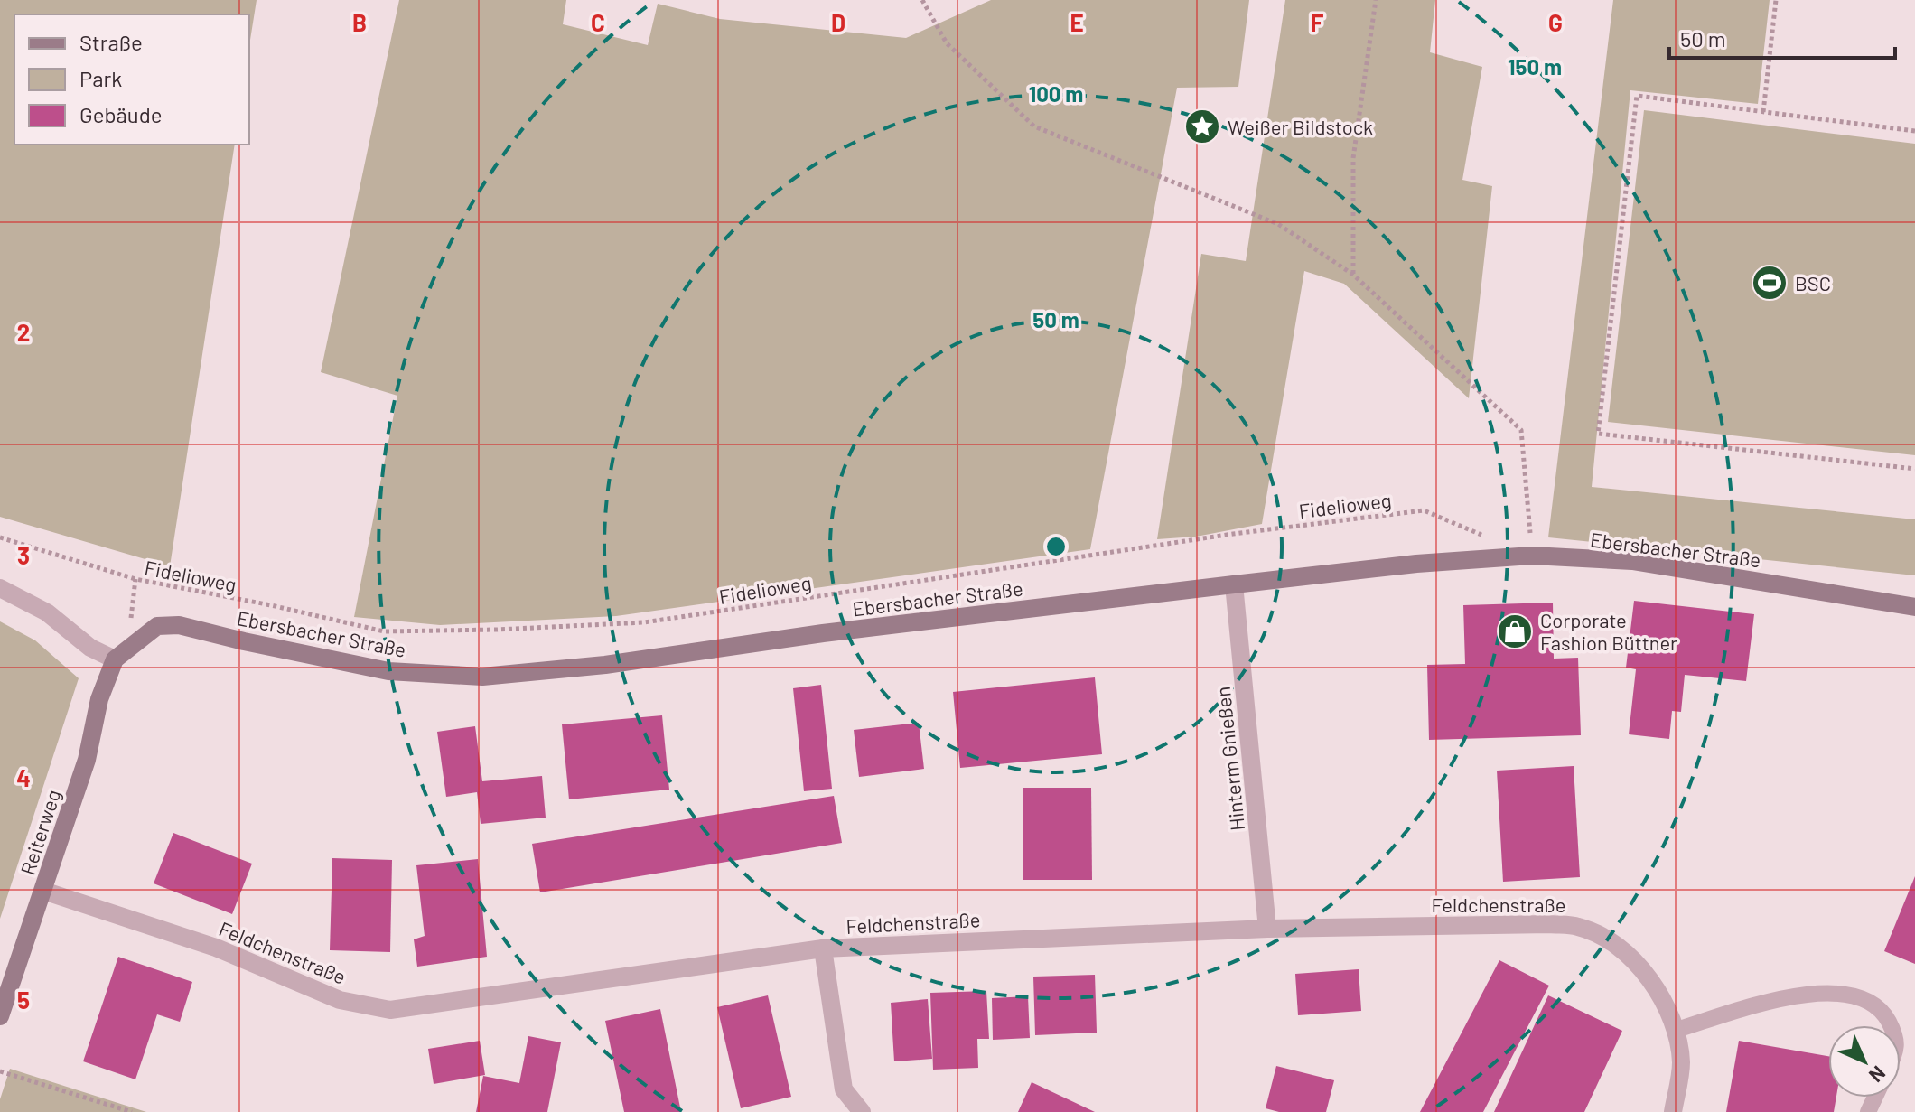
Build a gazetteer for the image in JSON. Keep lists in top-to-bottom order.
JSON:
{
  "streets": {
    "street": [
      "Ebersbacher Straße",
      "Hinterm Gnießen",
      "Reiterweg",
      "Feldchenstraße"
    ],
    "path": ["Fidelioweg"]
  },
  "crossings": [
    ["Ebersbacher Straße", "Hinterm Gnießen"],
    ["Ebersbacher Straße", "Reiterweg"],
    ["Hinterm Gnießen", "Feldchenstraße"],
    ["Reiterweg", "Feldchenstraße"]
  ],
  "places": {
    "place": ["Weißer Bildstock"],
    "sports": ["BSC"],
    "shop": ["Corporate Fashion Büttner"]
  },
  "legend": ["Straße", "Park", "Gebäude"],
  "scale_bar": "50 m",
  "north": "bottom right",
  "grid": {
    "columns": [
      "B",
      "C",
      "D",
      "E",
      "F",
      "G"
    ],
    "rows": [
      "2",
      "3",
      "4",
      "5"
    ]
  },
  "rings": ["150 m", "100 m", "50 m"]
}
